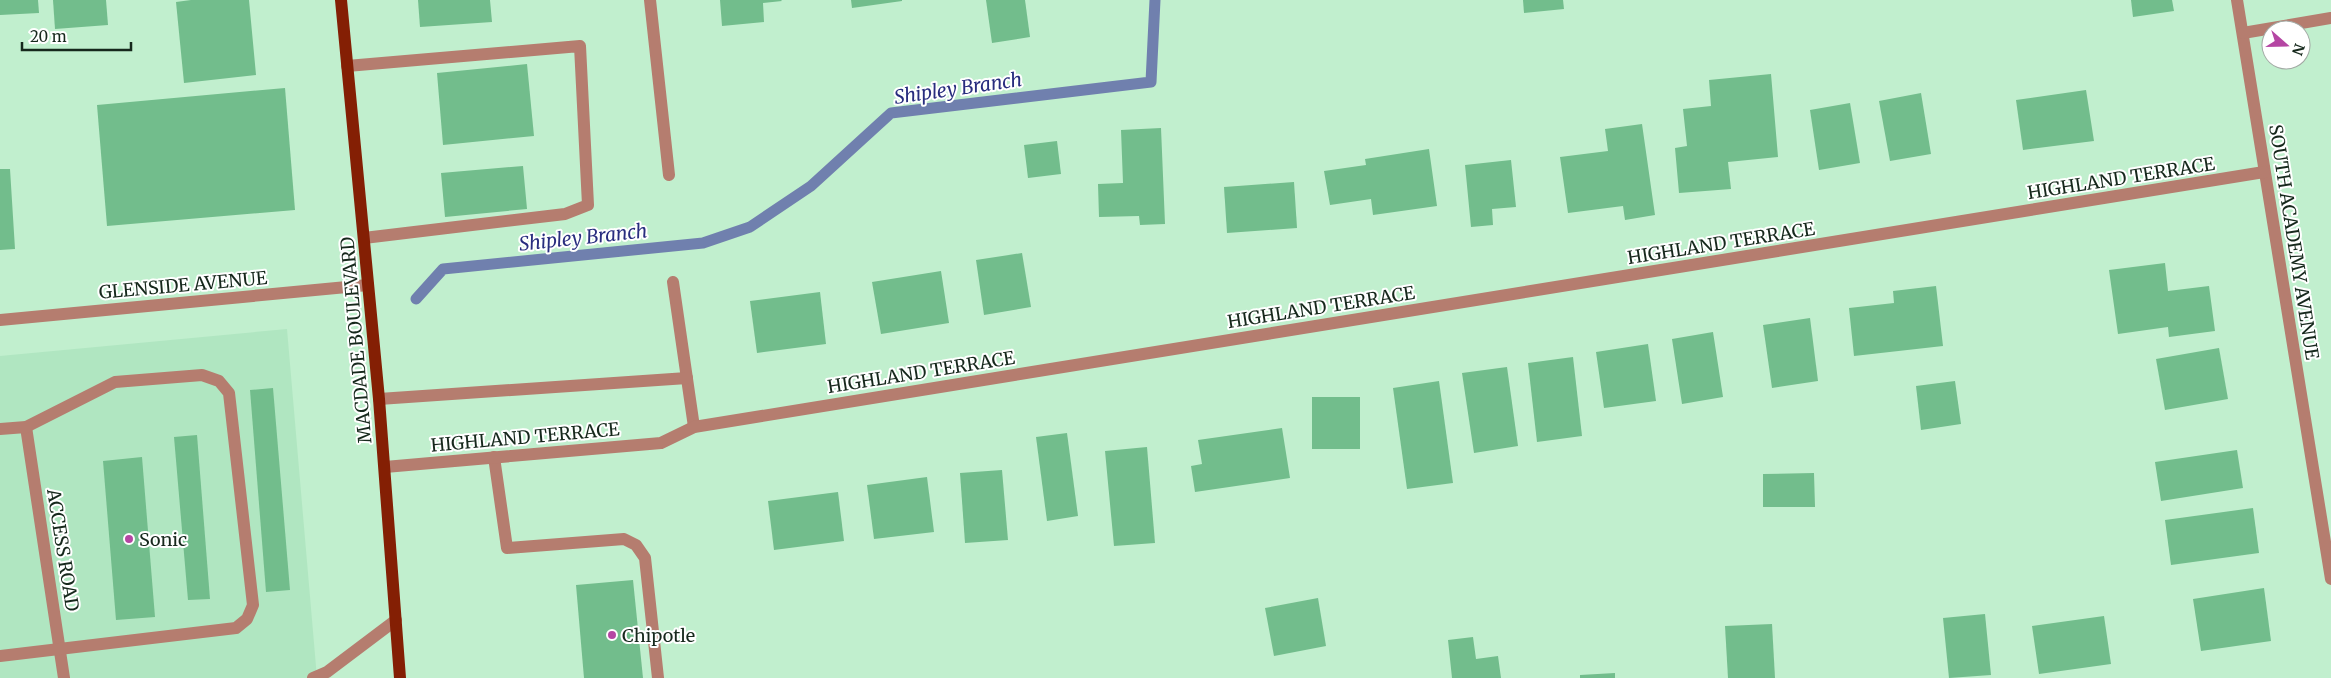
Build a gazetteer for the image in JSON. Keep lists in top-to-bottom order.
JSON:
{
  "streets": {
    "main road": ["MACDADE BOULEVARD"],
    "street": [
      "HIGHLAND TERRACE",
      "SOUTH ACADEMY AVENUE",
      "GLENSIDE AVENUE",
      "ACCESS ROAD"
    ]
  },
  "crossings": [
    ["HIGHLAND TERRACE", "SOUTH ACADEMY AVENUE"],
    ["HIGHLAND TERRACE", "MACDADE BOULEVARD"],
    ["GLENSIDE AVENUE", "MACDADE BOULEVARD"]
  ],
  "water": ["Shipley Branch"],
  "places": ["Sonic", "Chipotle"],
  "scale_bar": "20 m",
  "north": "right"
}
